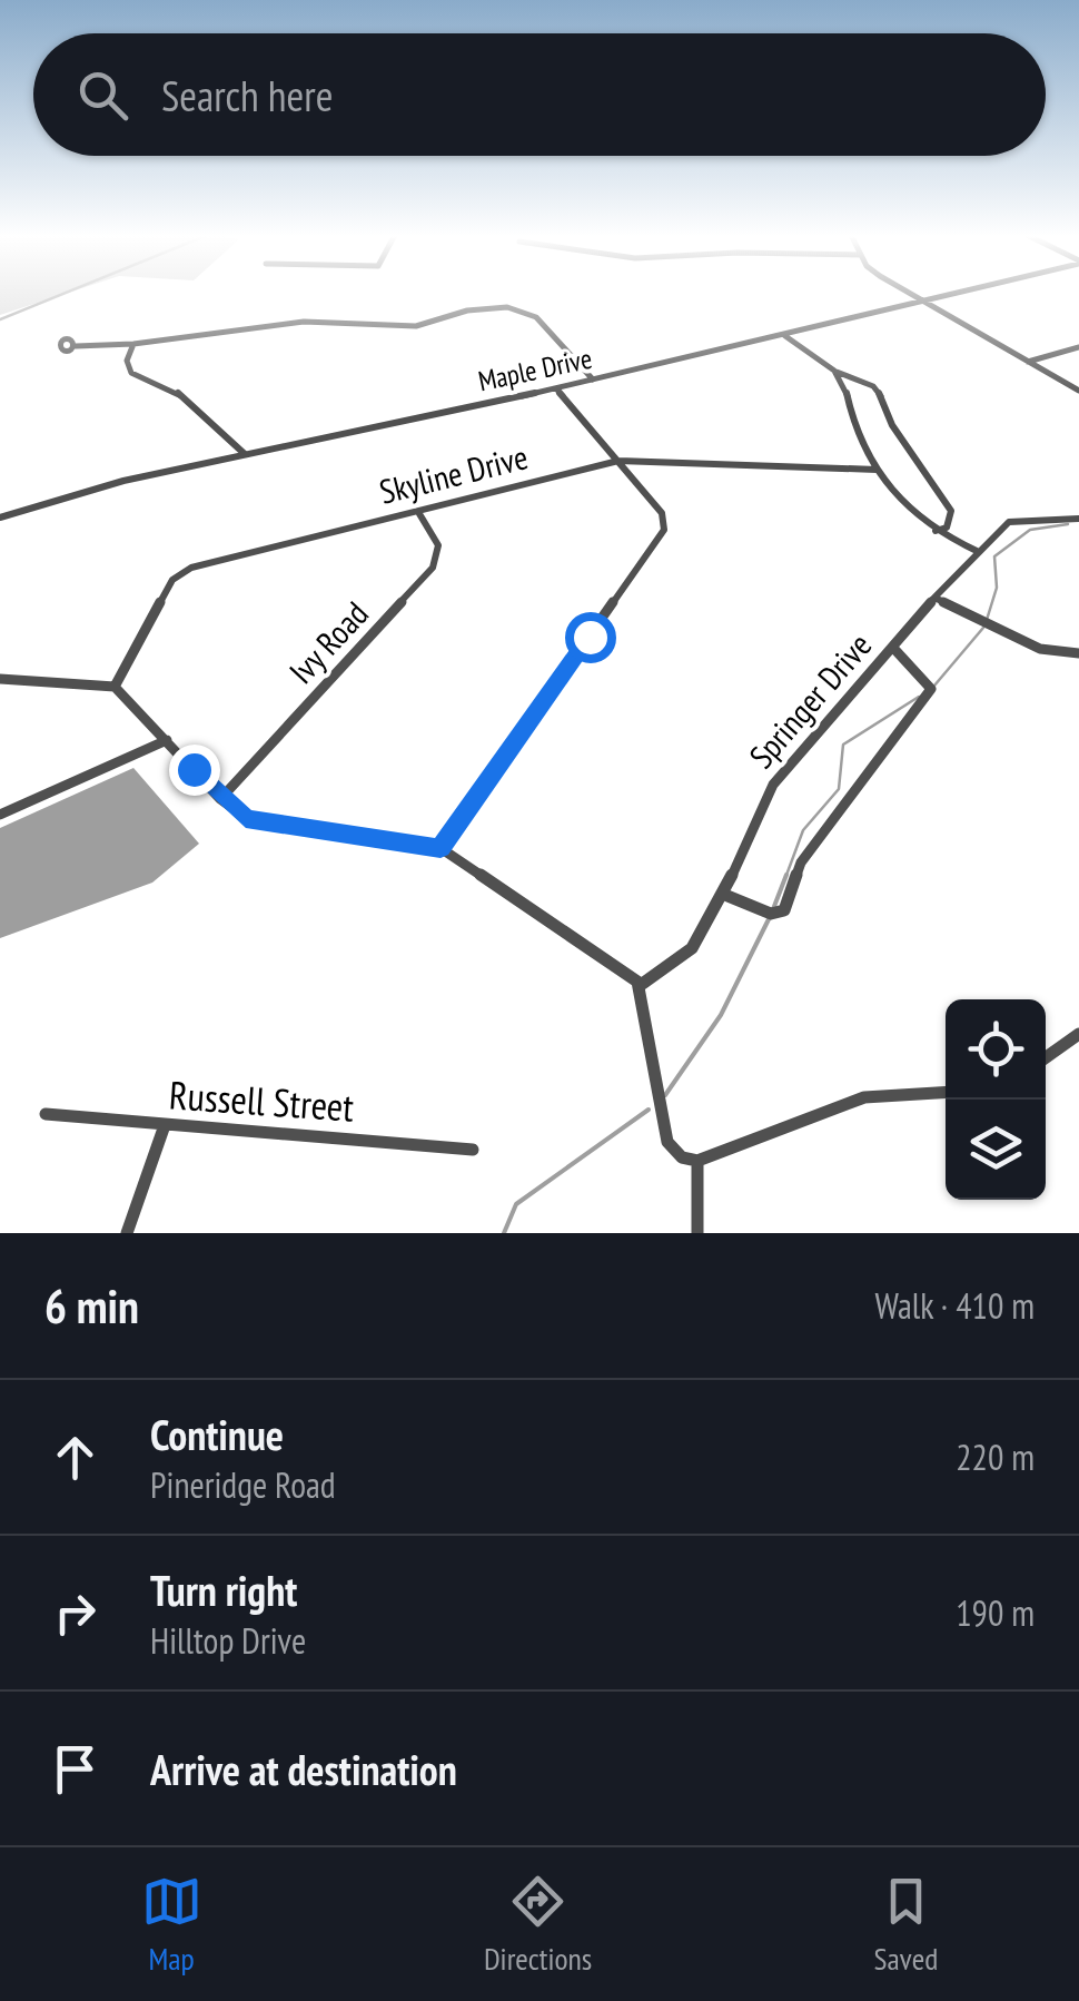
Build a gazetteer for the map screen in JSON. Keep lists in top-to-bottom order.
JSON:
{
  "streets": {
    "street": [
      "Maple Drive",
      "Skyline Drive",
      "Ivy Road",
      "Springer Drive",
      "Russell Street"
    ]
  },
  "crossings": [
    ["Skyline Drive", "Ivy Road"]
  ],
  "page": {
    "search": "Search here",
    "heading": ["6 min", "Walk · 410 m"],
    "list": [
      ["Continue", "Pineridge Road", "220 m"],
      ["Turn right", "Hilltop Drive", "190 m"],
      "Arrive at destination"
    ],
    "nav": ["Map", "Directions", "Saved"]
  }
}
